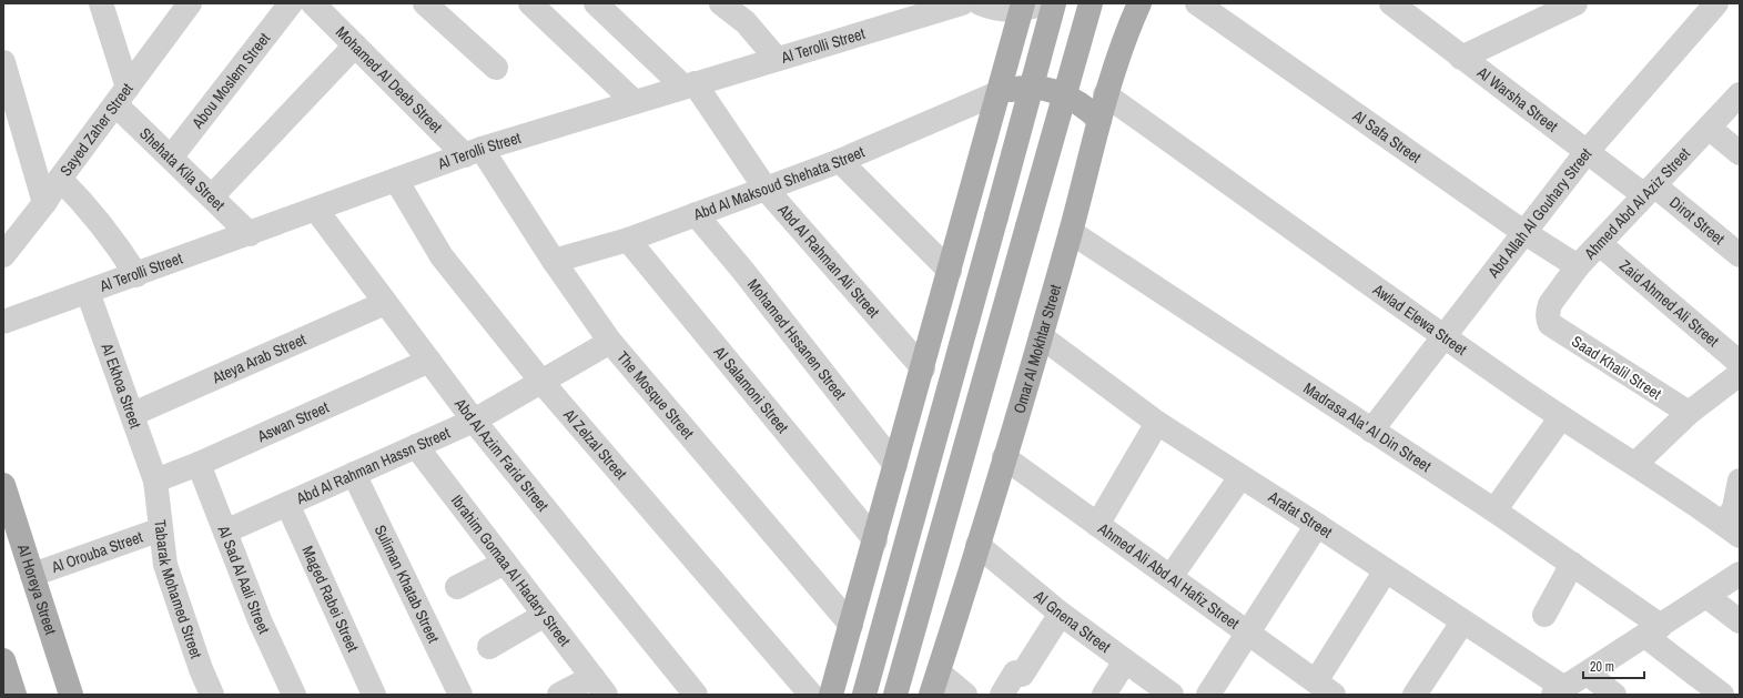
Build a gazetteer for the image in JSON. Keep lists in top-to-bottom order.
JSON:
{
  "streets": {
    "main road": ["Omar Al Mokhtar Street", "Al Horeya Street"],
    "street": [
      "Al Terolli Street",
      "Mohamed Al Deeb Street",
      "Abou Moslem Street",
      "Al Warsha Street",
      "Sayed Zaher Street",
      "Al Safa Street",
      "Shehata Kila Street",
      "Abd Al Maksoud Shehata Street",
      "Ahmed Abd Al Aziz Street",
      "Abd Allah Al Gouhary Street",
      "Dirot Street",
      "Abd Al Rahman Ali Street",
      "Zaid Ahmed Ali Street",
      "Awlad Elewa Street",
      "Mohamed Hssanen Street",
      "Ateya Arab Street",
      "Saad Khalil Street",
      "Al Ekhoa Street",
      "Al Salamoni Street",
      "The Mosque Street",
      "Aswan Street",
      "Madrasa Ala' Al Din Street",
      "Al Zelzal Street",
      "Abd Al Azim Farid Street",
      "Abd Al Rahman Hassn Street",
      "Arafat Street",
      "Al Orouba Street",
      "Ibrahim Gomaa Al Hadary Street",
      "Ahmed Ali Abd Al Hafiz Street",
      "Al Sad Al Aali Street",
      "Suliman Khatab Street",
      "Tabarak Mohamed Street",
      "Maged Rabei Street",
      "Al Gnena Street"
    ]
  },
  "crossings": [
    ["Al Terolli Street", "Mohamed Al Deeb Street"],
    ["Al Terolli Street", "Shehata Kila Street"],
    ["Al Terolli Street", "Abd Al Rahman Ali Street"],
    ["Al Terolli Street", "Al Ekhoa Street"],
    ["Al Terolli Street", "The Mosque Street"],
    ["Al Terolli Street", "Al Zelzal Street"],
    ["Al Terolli Street", "Abd Al Azim Farid Street"],
    ["Mohamed Al Deeb Street", "The Mosque Street"],
    ["Abou Moslem Street", "Shehata Kila Street"],
    ["Al Warsha Street", "Ahmed Abd Al Aziz Street"],
    ["Al Warsha Street", "Abd Allah Al Gouhary Street"],
    ["Al Warsha Street", "Dirot Street"],
    ["Sayed Zaher Street", "Shehata Kila Street"],
    ["Al Safa Street", "Ahmed Abd Al Aziz Street"],
    ["Al Safa Street", "Abd Allah Al Gouhary Street"],
    ["Abd Al Maksoud Shehata Street", "Abd Al Rahman Ali Street"],
    ["Abd Al Maksoud Shehata Street", "Mohamed Hssanen Street"],
    ["Abd Al Maksoud Shehata Street", "Al Salamoni Street"],
    ["Abd Al Maksoud Shehata Street", "The Mosque Street"],
    ["Ahmed Abd Al Aziz Street", "Dirot Street"],
    ["Ahmed Abd Al Aziz Street", "Zaid Ahmed Ali Street"],
    ["Ahmed Abd Al Aziz Street", "Saad Khalil Street"],
    ["Abd Allah Al Gouhary Street", "Awlad Elewa Street"],
    ["Abd Allah Al Gouhary Street", "Madrasa Ala' Al Din Street"],
    ["Awlad Elewa Street", "Omar Al Mokhtar Street"],
    ["Omar Al Mokhtar Street", "Madrasa Ala' Al Din Street"],
    ["Omar Al Mokhtar Street", "Arafat Street"],
    ["Omar Al Mokhtar Street", "Ahmed Ali Abd Al Hafiz Street"],
    ["Omar Al Mokhtar Street", "Al Gnena Street"],
    ["Ateya Arab Street", "Al Ekhoa Street"],
    ["Ateya Arab Street", "Abd Al Azim Farid Street"],
    ["Al Ekhoa Street", "Aswan Street"],
    ["Al Ekhoa Street", "Tabarak Mohamed Street"],
    ["The Mosque Street", "Abd Al Rahman Hassn Street"],
    ["Aswan Street", "Abd Al Azim Farid Street"],
    ["Aswan Street", "Al Sad Al Aali Street"],
    ["Aswan Street", "Tabarak Mohamed Street"],
    ["Al Zelzal Street", "Abd Al Rahman Hassn Street"],
    ["Abd Al Azim Farid Street", "Abd Al Rahman Hassn Street"],
    ["Abd Al Rahman Hassn Street", "Ibrahim Gomaa Al Hadary Street"],
    ["Abd Al Rahman Hassn Street", "Al Sad Al Aali Street"],
    ["Abd Al Rahman Hassn Street", "Suliman Khatab Street"],
    ["Abd Al Rahman Hassn Street", "Maged Rabei Street"],
    ["Al Orouba Street", "Tabarak Mohamed Street"],
    ["Al Orouba Street", "Al Horeya Street"]
  ],
  "scale_bar": "20 m"
}
